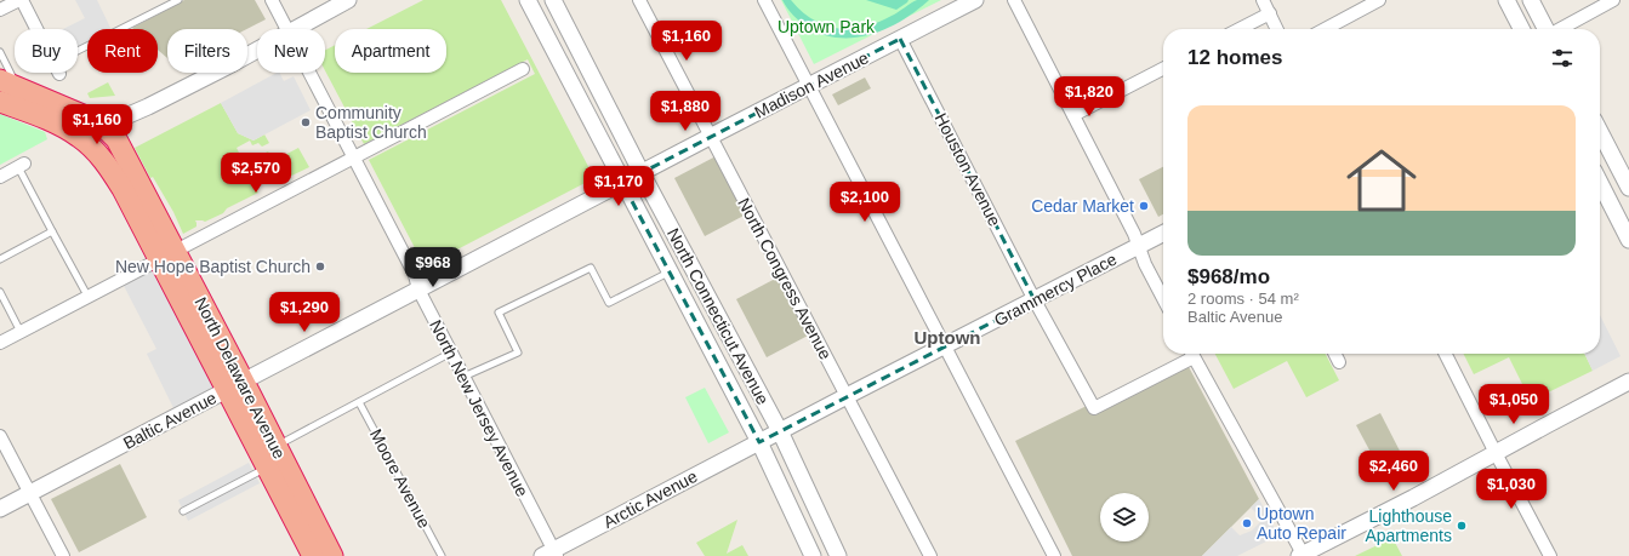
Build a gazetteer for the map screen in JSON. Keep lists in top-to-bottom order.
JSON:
{
  "streets": {
    "highway": ["North Delaware Avenue"],
    "street": [
      "Madison Avenue",
      "Houston Avenue",
      "North Congress Avenue",
      "Grammercy Place",
      "North Connecticut Avenue",
      "North New Jersey Avenue",
      "Baltic Avenue",
      "Arctic Avenue"
    ],
    "lane": ["Moore Avenue"]
  },
  "crossings": [
    ["Madison Avenue", "Houston Avenue"],
    ["Madison Avenue", "North Congress Avenue"],
    ["Madison Avenue", "North Connecticut Avenue"],
    ["Madison Avenue", "Baltic Avenue"],
    ["Houston Avenue", "Grammercy Place"],
    ["North Congress Avenue", "Grammercy Place"],
    ["Grammercy Place", "North Connecticut Avenue"],
    ["Grammercy Place", "Arctic Avenue"],
    ["North Connecticut Avenue", "Baltic Avenue"],
    ["North Connecticut Avenue", "Arctic Avenue"],
    ["North Delaware Avenue", "Baltic Avenue"],
    ["North New Jersey Avenue", "Baltic Avenue"],
    ["North New Jersey Avenue", "Arctic Avenue"]
  ],
  "districts": ["Uptown"],
  "parks": ["Uptown Park"],
  "places": [
    "Community Baptist Church",
    "Cedar Market",
    "New Hope Baptist Church",
    "Uptown Auto Repair",
    "Lighthouse Apartments"
  ],
  "page": {
    "price": [
      "$1,160",
      "$1,820",
      "$1,880",
      "$1,160",
      "$2,570",
      "$1,170",
      "$2,100",
      "$968",
      "$1,290",
      "$1,050",
      "$2,460",
      "$1,030"
    ],
    "chip": [
      "Buy",
      "Rent",
      "Filters",
      "New",
      "Apartment"
    ],
    "heading": "12 homes",
    "list": [
      {
        "name": "$968/mo",
        "note": "2 rooms · 54 m² · Baltic Avenue"
      }
    ]
  }
}
